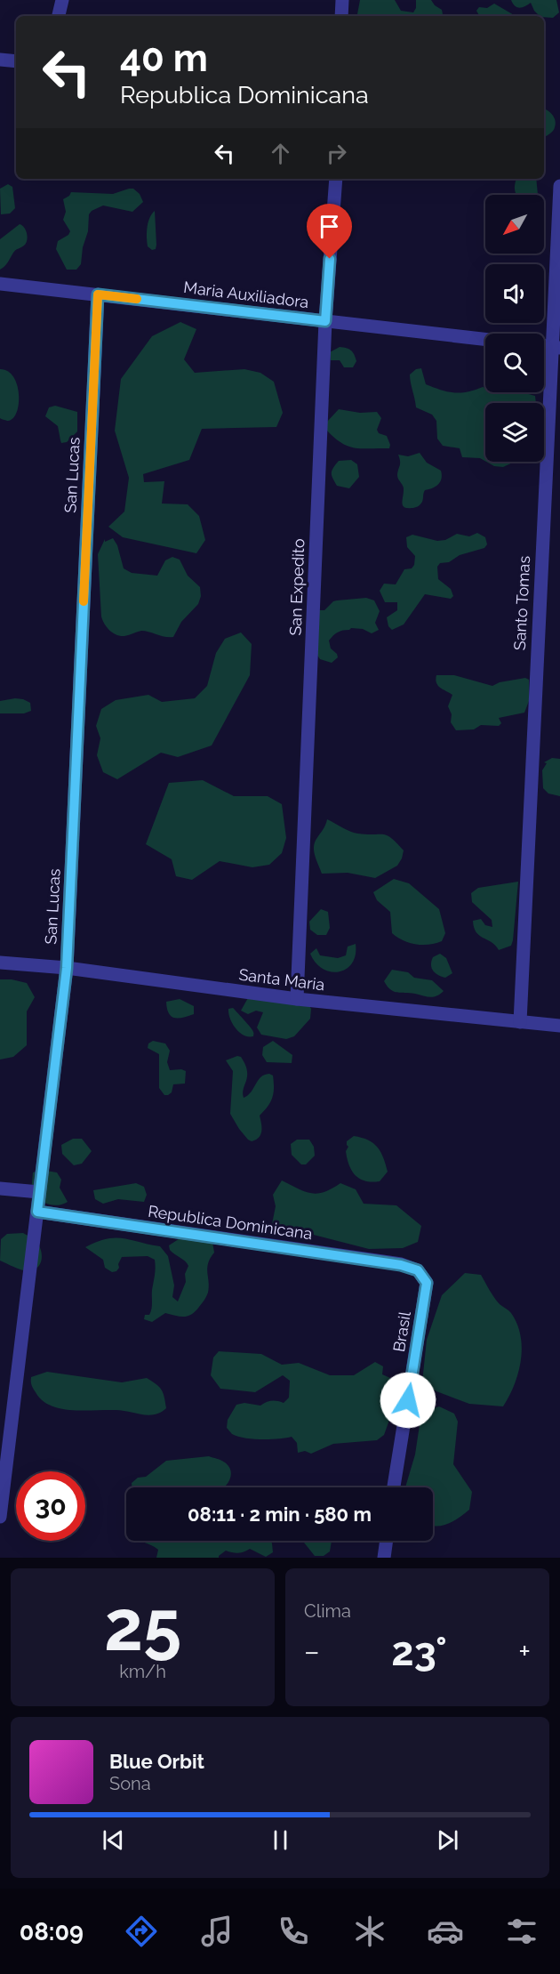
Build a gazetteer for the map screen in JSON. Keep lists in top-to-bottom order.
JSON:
{
  "streets": {
    "street": [
      "Maria Auxiliadora",
      "San Lucas",
      "San Expedito",
      "Santo Tomas",
      "Santa Maria",
      "Republica Dominicana",
      "Brasil"
    ]
  },
  "crossings": [
    ["Maria Auxiliadora", "San Lucas"],
    ["Maria Auxiliadora", "San Expedito"],
    ["San Lucas", "Santa Maria"],
    ["San Lucas", "Republica Dominicana"],
    ["San Expedito", "Santa Maria"],
    ["Santo Tomas", "Santa Maria"],
    ["Republica Dominicana", "Brasil"]
  ],
  "north": "bottom left",
  "page": {
    "turn": ["40 m", "Republica Dominicana"],
    "limit": "30",
    "trip": "08:11 · 2 min · 580 m",
    "tile": [
      ["25", "km/h"],
      "Clima"
    ],
    "heat": ["−", "23°", "+"],
    "song": ["Blue Orbit", "Sona"],
    "tabs": "08:09"
  }
}
